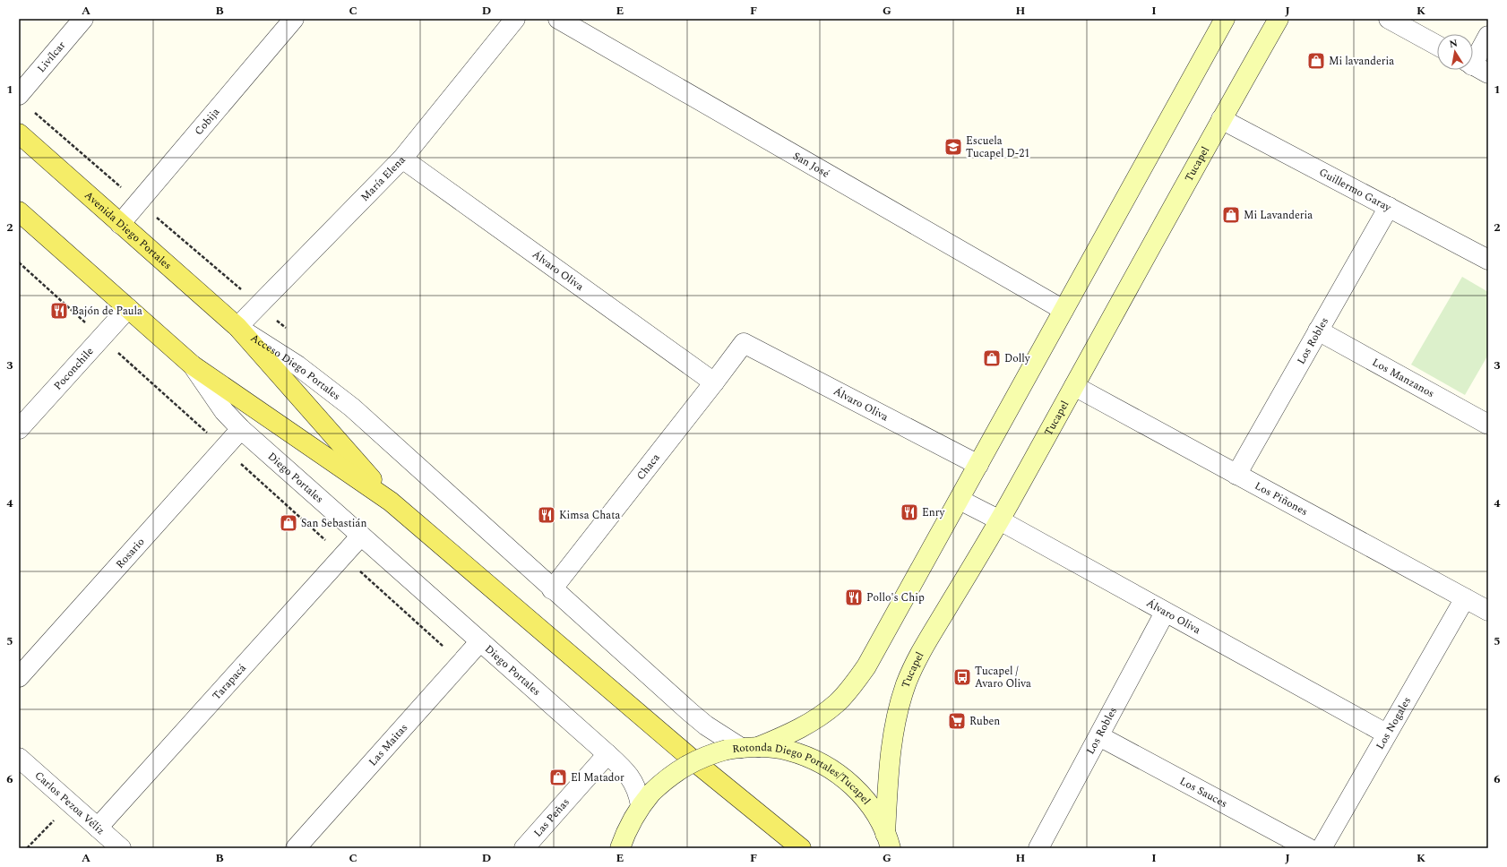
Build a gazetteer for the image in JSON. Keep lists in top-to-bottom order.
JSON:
{
  "streets": {
    "main road": ["Tucapel", "Avenida Diego Portales", "Rotonda Diego Portales/Tucapel"],
    "street": [
      "Livílcar",
      "Cobija",
      "San José",
      "María Elena",
      "Guillermo Garay",
      "Álvaro Oliva",
      "Los Robles",
      "Acceso Diego Portales",
      "Poconchile",
      "Los Manzanos",
      "Chaca",
      "Diego Portales",
      "Los Piñones",
      "Rosario",
      "Tarapacá",
      "Los Nogales",
      "Las Maitas",
      "Los Sauces",
      "Carlos Pezoa Véliz",
      "Las Peñas"
    ]
  },
  "crossings": [
    ["Cobija", "Avenida Diego Portales"],
    ["Tucapel", "Guillermo Garay"],
    ["Tucapel", "Álvaro Oliva"],
    ["Tucapel", "Los Piñones"],
    ["Tucapel", "Rotonda Diego Portales/Tucapel"],
    ["María Elena", "Avenida Diego Portales"],
    ["María Elena", "Álvaro Oliva"],
    ["María Elena", "Acceso Diego Portales"],
    ["Guillermo Garay", "Los Robles"],
    ["Avenida Diego Portales", "Acceso Diego Portales"],
    ["Álvaro Oliva", "Los Robles"],
    ["Álvaro Oliva", "Chaca"],
    ["Álvaro Oliva", "Los Nogales"],
    ["Los Robles", "Los Manzanos"],
    ["Los Robles", "Los Piñones"],
    ["Los Robles", "Los Sauces"],
    ["Acceso Diego Portales", "Chaca"],
    ["Diego Portales", "Rosario"],
    ["Diego Portales", "Tarapacá"],
    ["Diego Portales", "Las Maitas"],
    ["Diego Portales", "Rotonda Diego Portales/Tucapel"],
    ["Diego Portales", "Las Peñas"],
    ["Los Piñones", "Los Nogales"],
    ["Tarapacá", "Carlos Pezoa Véliz"]
  ],
  "places": {
    "shop": [
      "Mi lavanderia",
      "Mi Lavanderia",
      "Dolly",
      "San Sebastián",
      "El Matador"
    ],
    "school or university": ["Escuela Tucapel D-21"],
    "restaurant": [
      "Bajón de Paula",
      "Enry",
      "Kimsa Chata",
      "Pollo's Chip"
    ],
    "bus stop": ["Tucapel / Avaro Oliva"],
    "supermarket": ["Ruben"]
  },
  "north": "top",
  "grid": {
    "columns": [
      "A",
      "B",
      "C",
      "D",
      "E",
      "F",
      "G",
      "H",
      "I",
      "J",
      "K"
    ],
    "rows": [
      "1",
      "2",
      "3",
      "4",
      "5",
      "6"
    ]
  }
}
